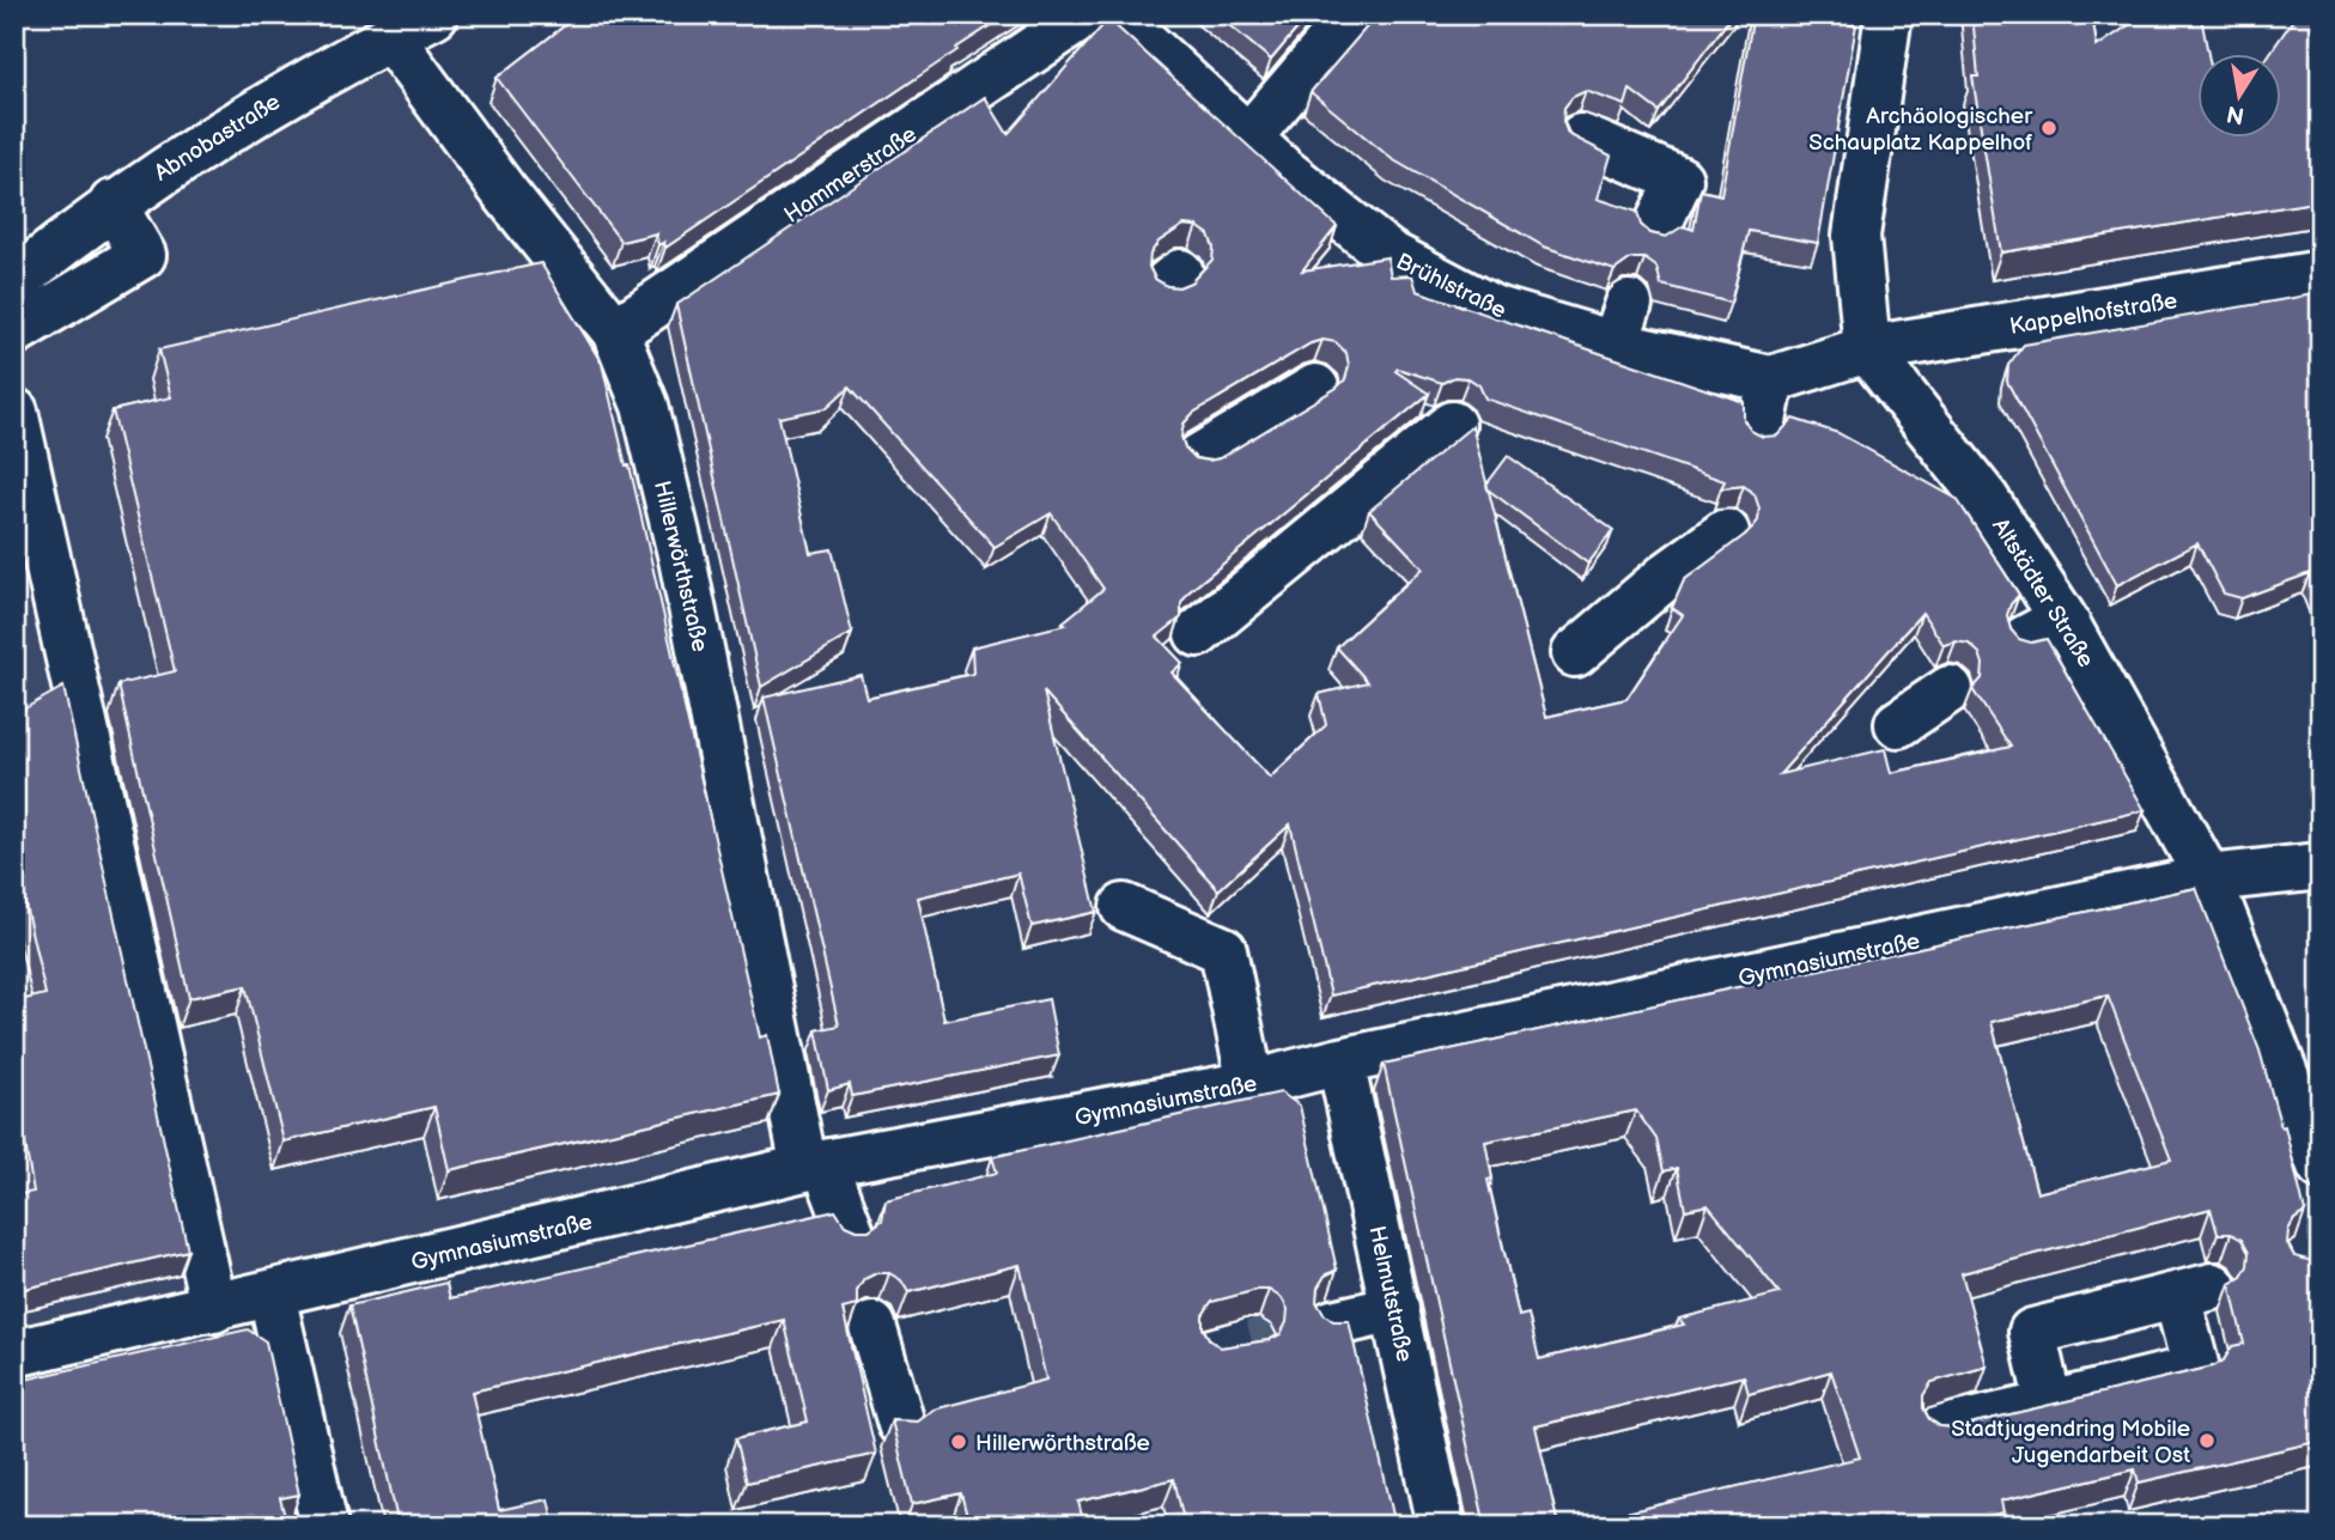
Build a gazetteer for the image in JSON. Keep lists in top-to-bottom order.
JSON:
{
  "streets": {
    "street": [
      "Abnobastraße",
      "Hammerstraße",
      "Brühlstraße",
      "Kappelhofstraße",
      "Hillerwörthstraße",
      "Altstädter Straße",
      "Gymnasiumstraße",
      "Helmutstraße"
    ]
  },
  "crossings": [
    ["Abnobastraße", "Hillerwörthstraße"],
    ["Hammerstraße", "Hillerwörthstraße"],
    ["Brühlstraße", "Kappelhofstraße"],
    ["Brühlstraße", "Altstädter Straße"],
    ["Kappelhofstraße", "Altstädter Straße"],
    ["Hillerwörthstraße", "Gymnasiumstraße"],
    ["Altstädter Straße", "Gymnasiumstraße"],
    ["Gymnasiumstraße", "Helmutstraße"]
  ],
  "places": ["Archäologischer Schauplatz Kappelhof", "Stadtjugendring Mobile Jugendarbeit Ost", "Hillerwörthstraße"],
  "north": "bottom"
}
